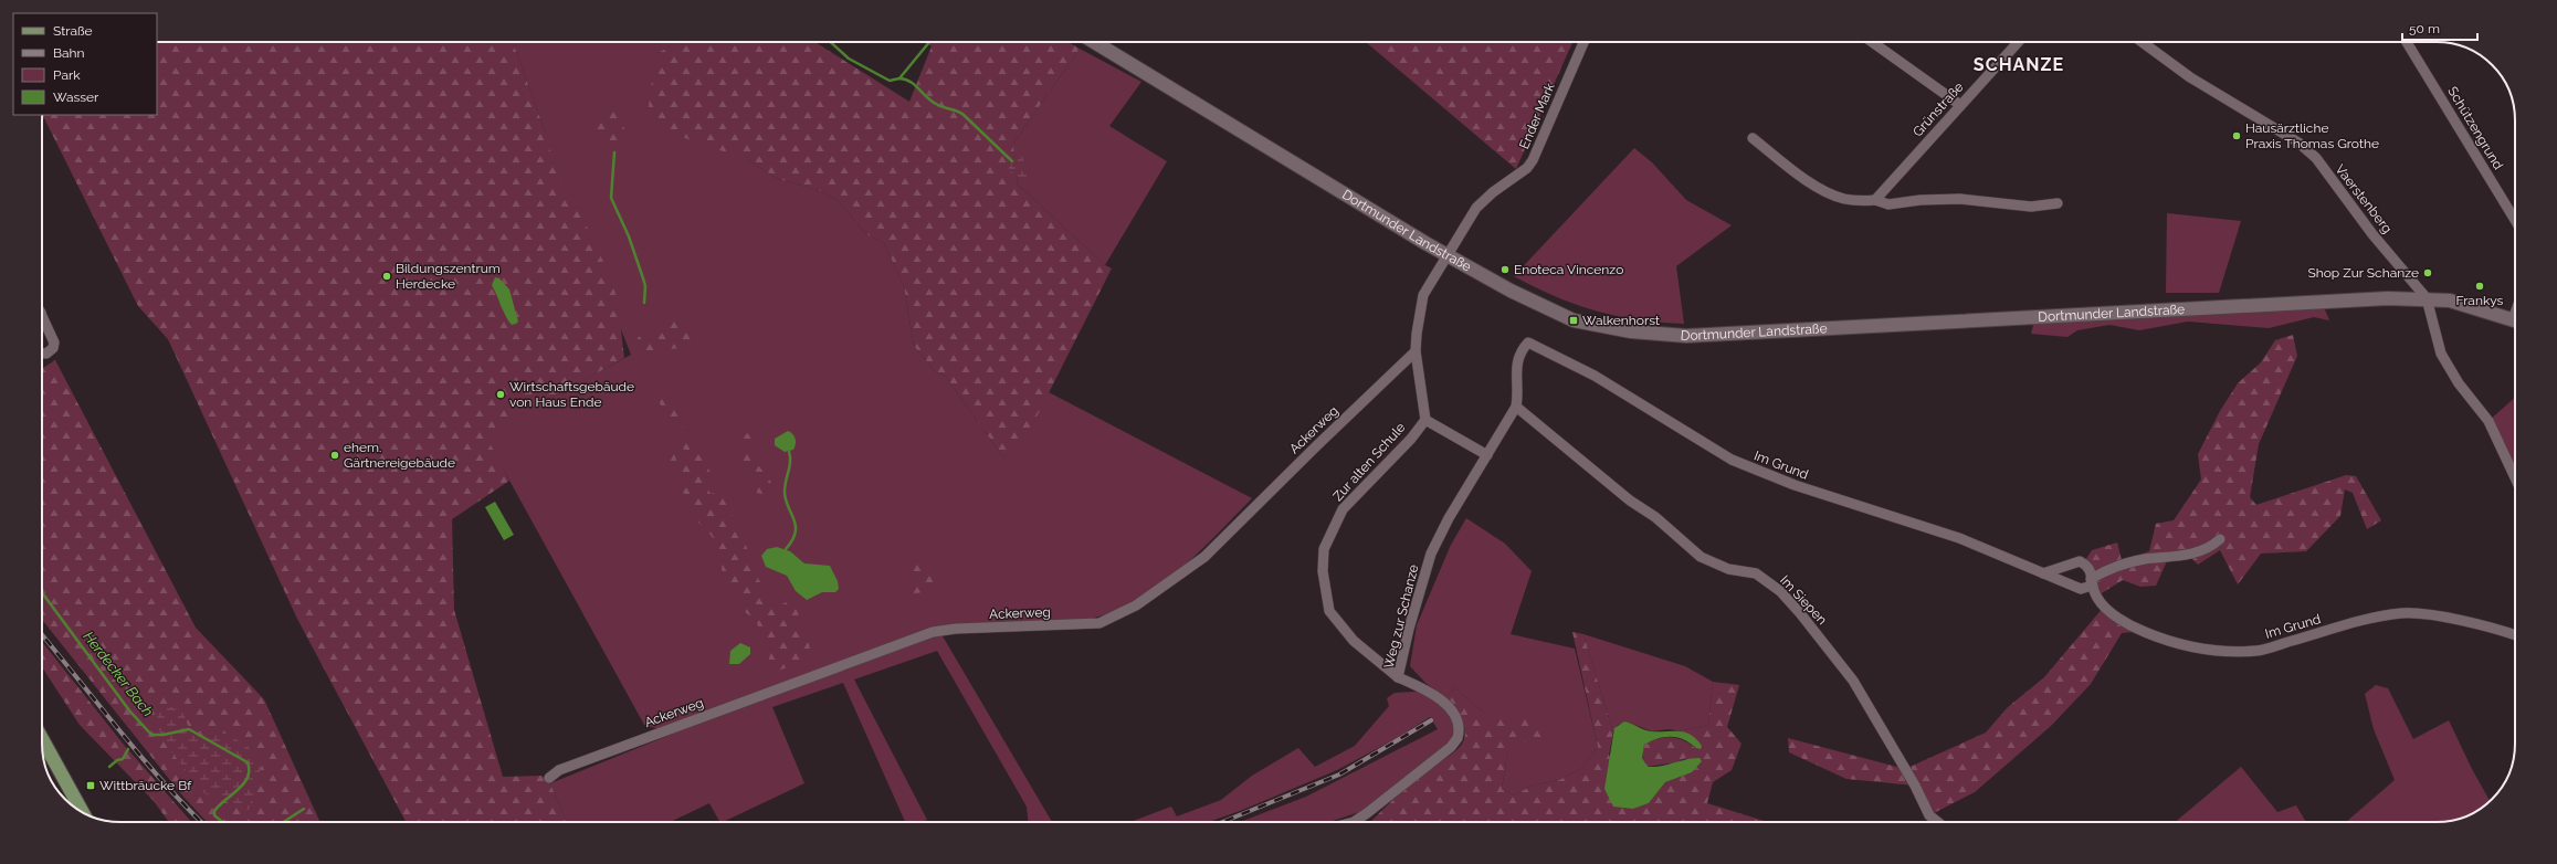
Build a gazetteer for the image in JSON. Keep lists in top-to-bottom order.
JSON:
{
  "streets": {
    "main road": ["Dortmunder Landstraße"],
    "street": [
      "Grünstraße",
      "Ender Mark",
      "Schützengrund",
      "Vaerstenberg",
      "Ackerweg",
      "Zur alten Schule",
      "Im Grund",
      "Im Siepen",
      "Weg zur Schanze"
    ]
  },
  "crossings": [
    ["Ender Mark", "Dortmunder Landstraße"],
    ["Ender Mark", "Zur alten Schule"],
    ["Vaerstenberg", "Dortmunder Landstraße"],
    ["Dortmunder Landstraße", "Zur alten Schule"],
    ["Ackerweg", "Zur alten Schule"],
    ["Zur alten Schule", "Weg zur Schanze"],
    ["Im Grund", "Weg zur Schanze"],
    ["Im Siepen", "Weg zur Schanze"]
  ],
  "districts": ["SCHANZE"],
  "water": ["Herdecker Bach"],
  "places": {
    "other": [
      "Hausärztliche Praxis Thomas Grothe",
      "Enoteca Vincenzo",
      "Shop Zur Schanze",
      "Bildungszentrum Herdecke",
      "Frankys",
      "Wirtschaftsgebäude von Haus Ende",
      "ehem. Gärtnereigebäude"
    ],
    "transit": ["Walkenhorst", "Wittbräucke Bf"]
  },
  "legend": [
    "Straße",
    "Bahn",
    "Park",
    "Wasser"
  ],
  "scale_bar": "50 m"
}
